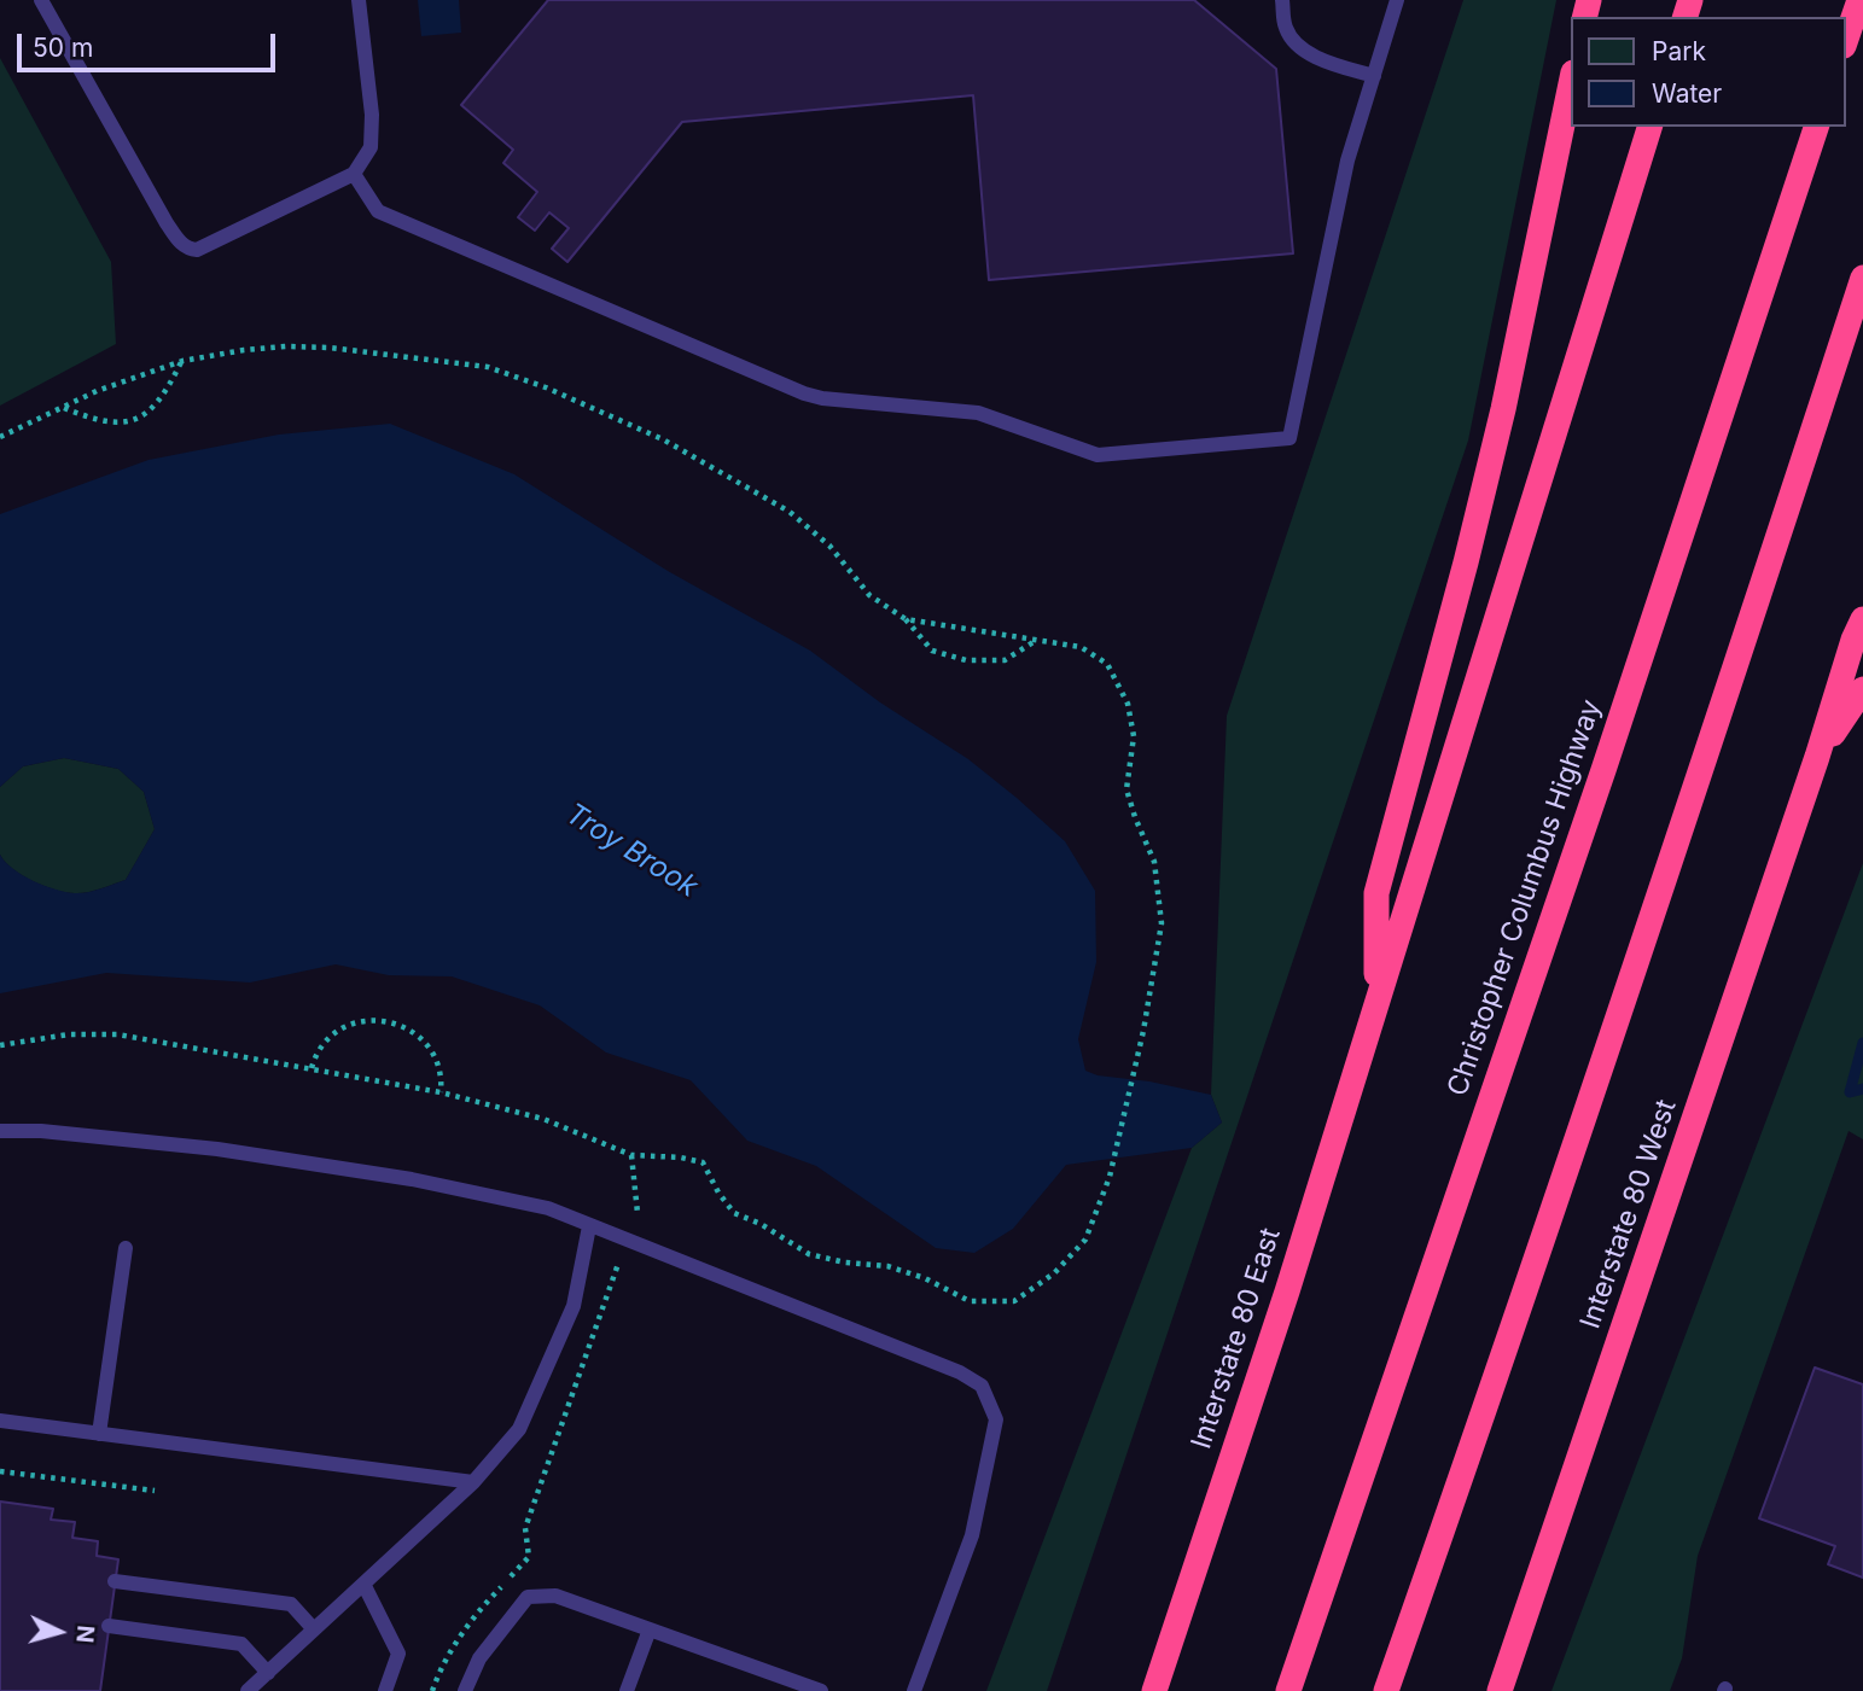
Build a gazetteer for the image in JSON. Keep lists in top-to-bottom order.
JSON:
{
  "streets": {
    "highway": ["Christopher Columbus Highway", "Interstate 80 West", "Interstate 80 East"]
  },
  "water": ["Troy Brook"],
  "legend": ["Park", "Water"],
  "scale_bar": "50 m",
  "north": "right"
}
